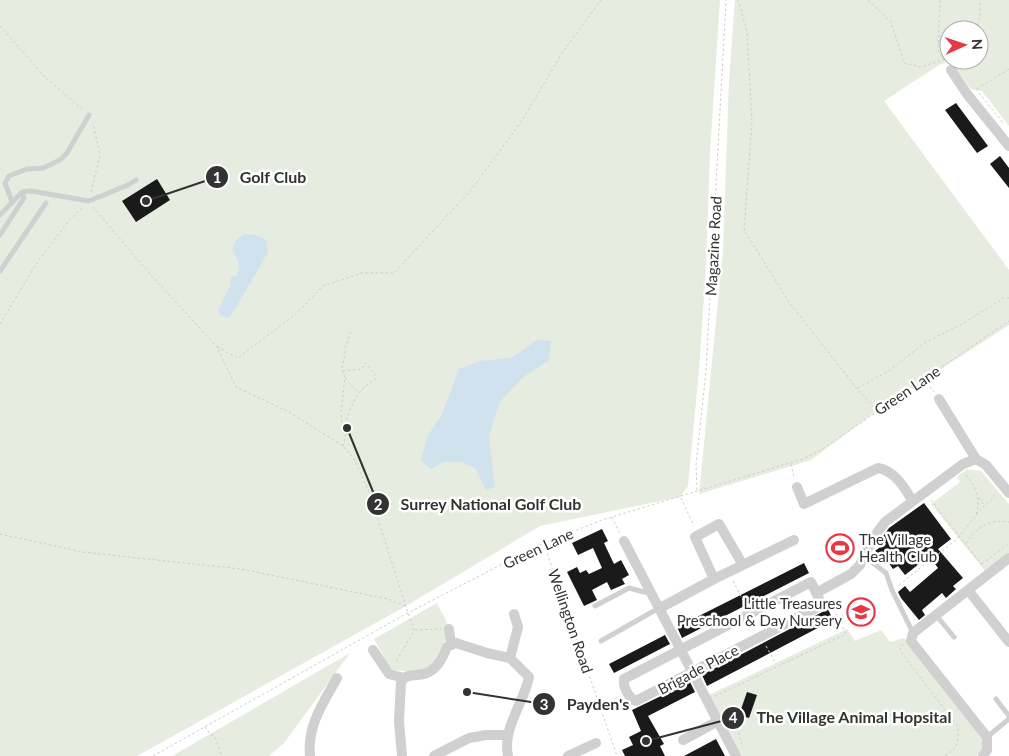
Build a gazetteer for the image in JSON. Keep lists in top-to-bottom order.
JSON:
{
  "streets": {
    "street": ["Brigade Place"],
    "path": ["Magazine Road", "Green Lane", "Wellington Road"]
  },
  "crossings": [
    ["Magazine Road", "Green Lane"],
    ["Green Lane", "Wellington Road"]
  ],
  "places": {
    "other": [
      "Golf Club",
      "Surrey National Golf Club",
      "Payden's",
      "The Village Animal Hopsital"
    ],
    "sports": ["The Village Health Club"],
    "school or university": ["Little Treasures Preschool & Day Nursery"]
  },
  "north": "right"
}
